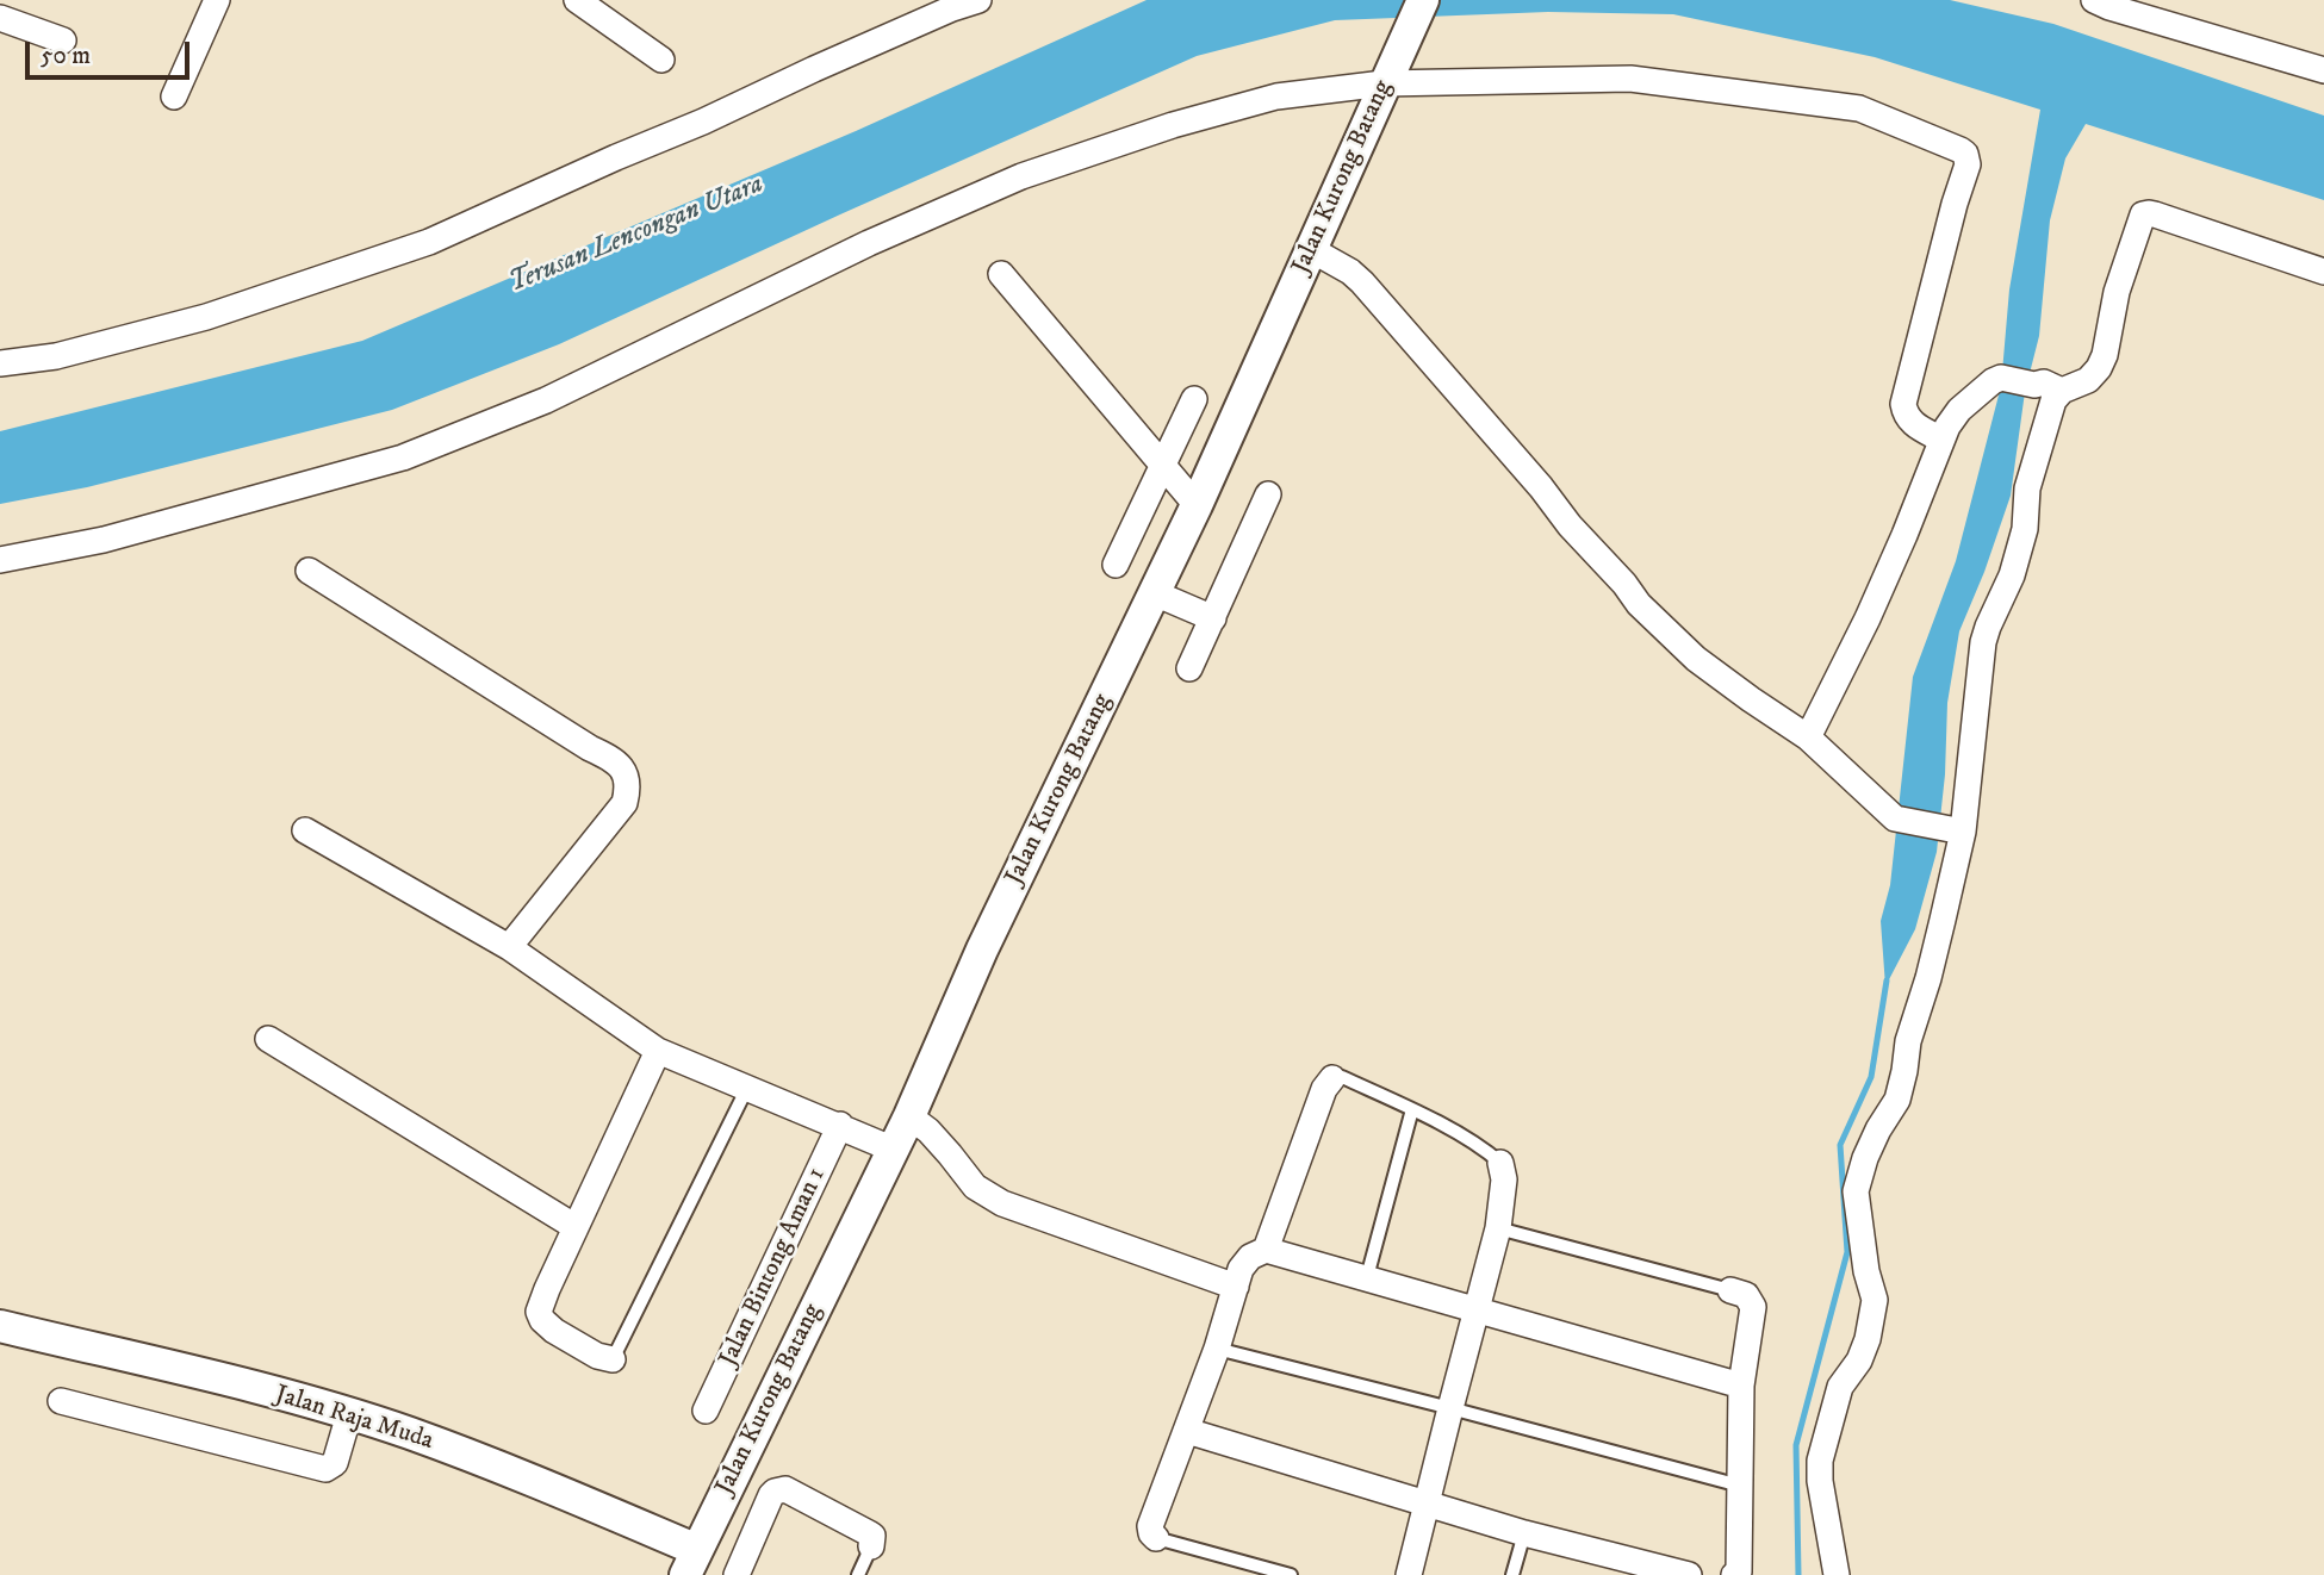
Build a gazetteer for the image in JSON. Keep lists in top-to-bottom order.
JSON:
{
  "streets": {
    "street": ["Jalan Kurong Batang", "Jalan Bintong Aman 1", "Jalan Raja Muda"]
  },
  "crossings": [
    ["Jalan Kurong Batang", "Jalan Raja Muda"]
  ],
  "water": ["Terusan Lencongan Utara"],
  "scale_bar": "50 m"
}
